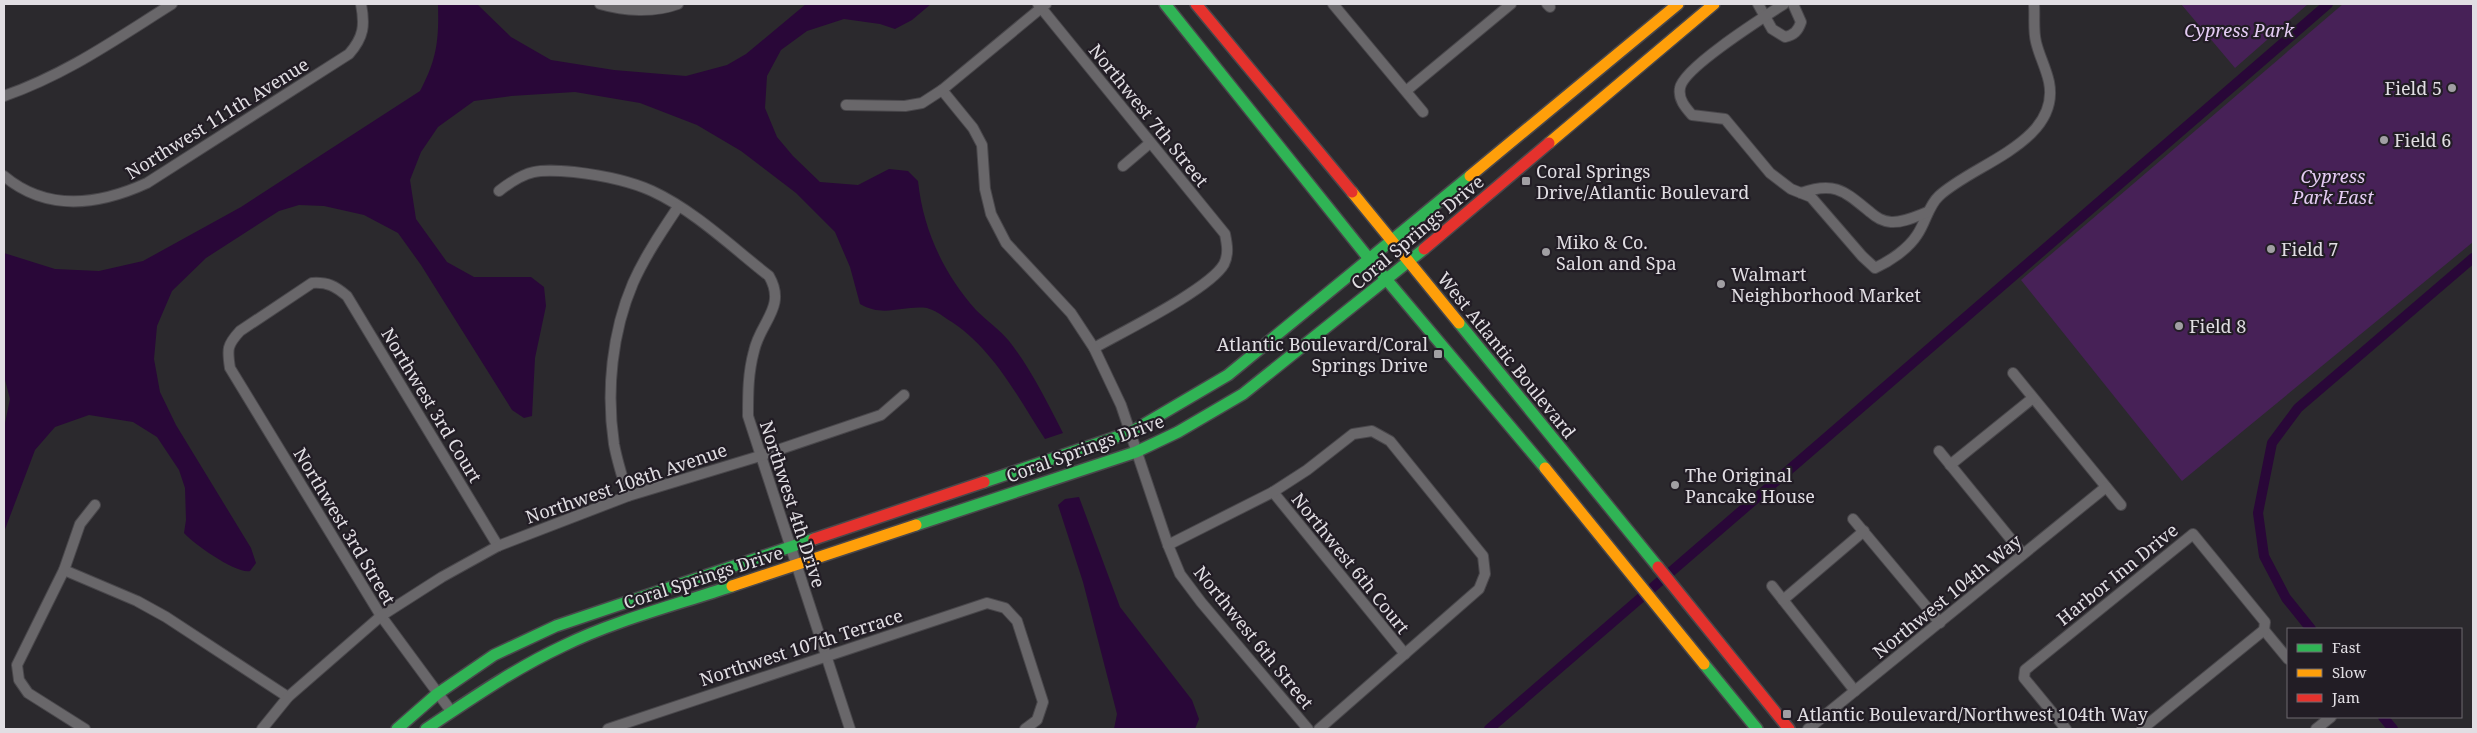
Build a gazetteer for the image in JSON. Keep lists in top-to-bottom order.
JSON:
{
  "streets": {
    "main road": ["Coral Springs Drive", "West Atlantic Boulevard"],
    "street": [
      "Northwest 7th Street",
      "Northwest 111th Avenue",
      "Northwest 3rd Court",
      "Northwest 108th Avenue",
      "Northwest 4th Drive",
      "Northwest 3rd Street",
      "Northwest 6th Court",
      "Harbor Inn Drive",
      "Northwest 104th Way",
      "Northwest 6th Street",
      "Northwest 107th Terrace"
    ]
  },
  "crossings": [
    ["Northwest 7th Street", "Northwest 6th Street"],
    ["Coral Springs Drive", "West Atlantic Boulevard"],
    ["Coral Springs Drive", "Northwest 4th Drive"],
    ["Coral Springs Drive", "Northwest 3rd Street"],
    ["Coral Springs Drive", "Northwest 6th Street"],
    ["Northwest 3rd Court", "Northwest 108th Avenue"],
    ["Northwest 3rd Court", "Northwest 3rd Street"],
    ["Northwest 108th Avenue", "Northwest 4th Drive"],
    ["Northwest 108th Avenue", "Northwest 3rd Street"],
    ["Northwest 4th Drive", "Northwest 107th Terrace"]
  ],
  "parks": ["Cypress Park", "Cypress Park East"],
  "places": {
    "other": [
      "Field 5",
      "Field 6",
      "Field 7",
      "Miko & Co. Salon and Spa",
      "Walmart Neighborhood Market",
      "Field 8",
      "The Original Pancake House"
    ],
    "transit": ["Coral Springs Drive/Atlantic Boulevard", "Atlantic Boulevard/Coral Springs Drive", "Atlantic Boulevard/Northwest 104th Way"]
  },
  "legend": ["Fast", "Slow", "Jam"]
}
